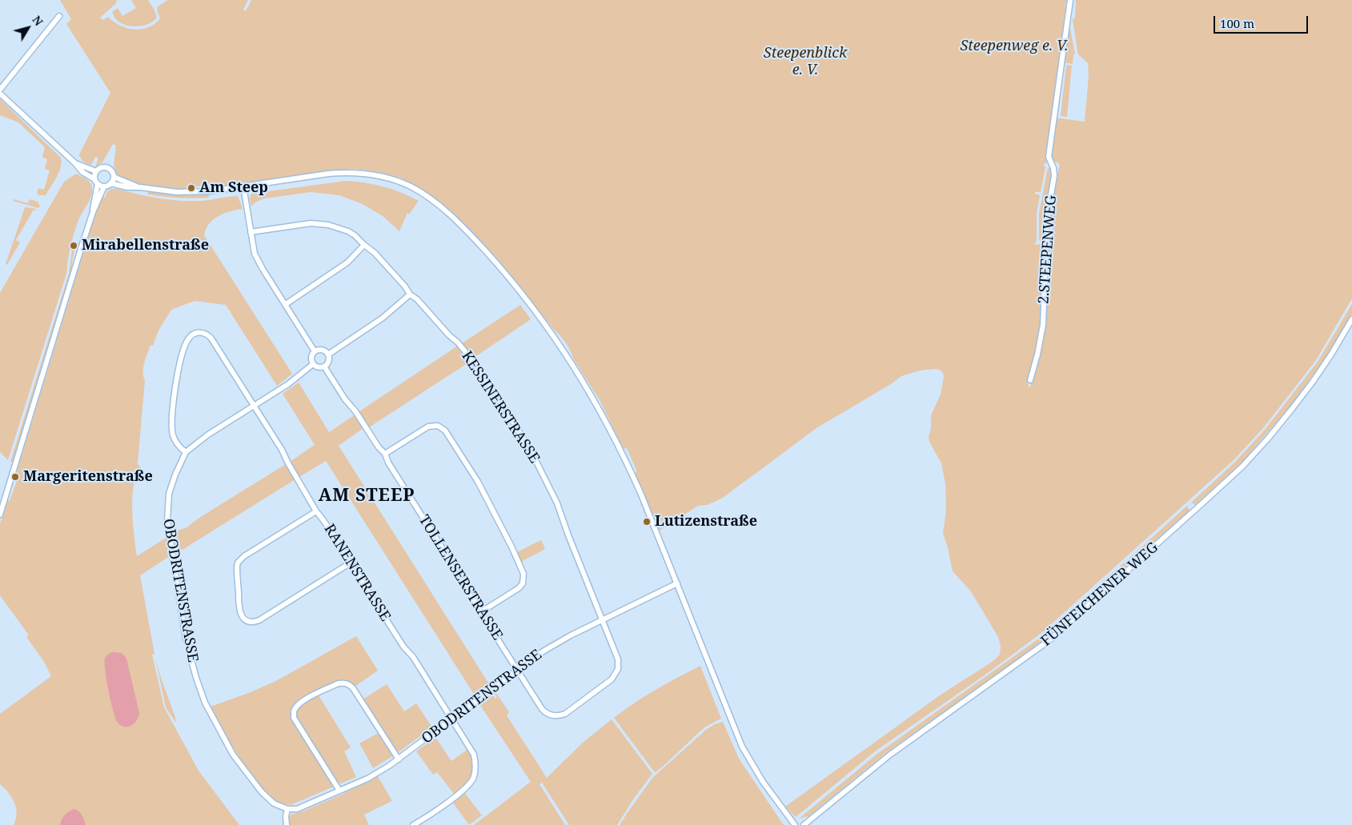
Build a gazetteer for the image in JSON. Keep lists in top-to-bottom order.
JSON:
{
  "streets": {
    "street": [
      "2.STEEPENWEG",
      "KESSINERSTRASSE",
      "RANENSTRASSE",
      "TOLLENSERSTRASSE",
      "OBODRITENSTRASSE",
      "FÜNFEICHENER WEG"
    ]
  },
  "crossings": [
    ["KESSINERSTRASSE", "TOLLENSERSTRASSE"],
    ["KESSINERSTRASSE", "OBODRITENSTRASSE"],
    ["RANENSTRASSE", "OBODRITENSTRASSE"],
    ["TOLLENSERSTRASSE", "OBODRITENSTRASSE"]
  ],
  "districts": ["AM STEEP"],
  "parks": ["Steepenweg e. V.", "Steepenblick e. V."],
  "places": [
    "Am Steep",
    "Mirabellenstraße",
    "Margeritenstraße",
    "Lutizenstraße"
  ],
  "scale_bar": "100 m",
  "north": "top right"
}
